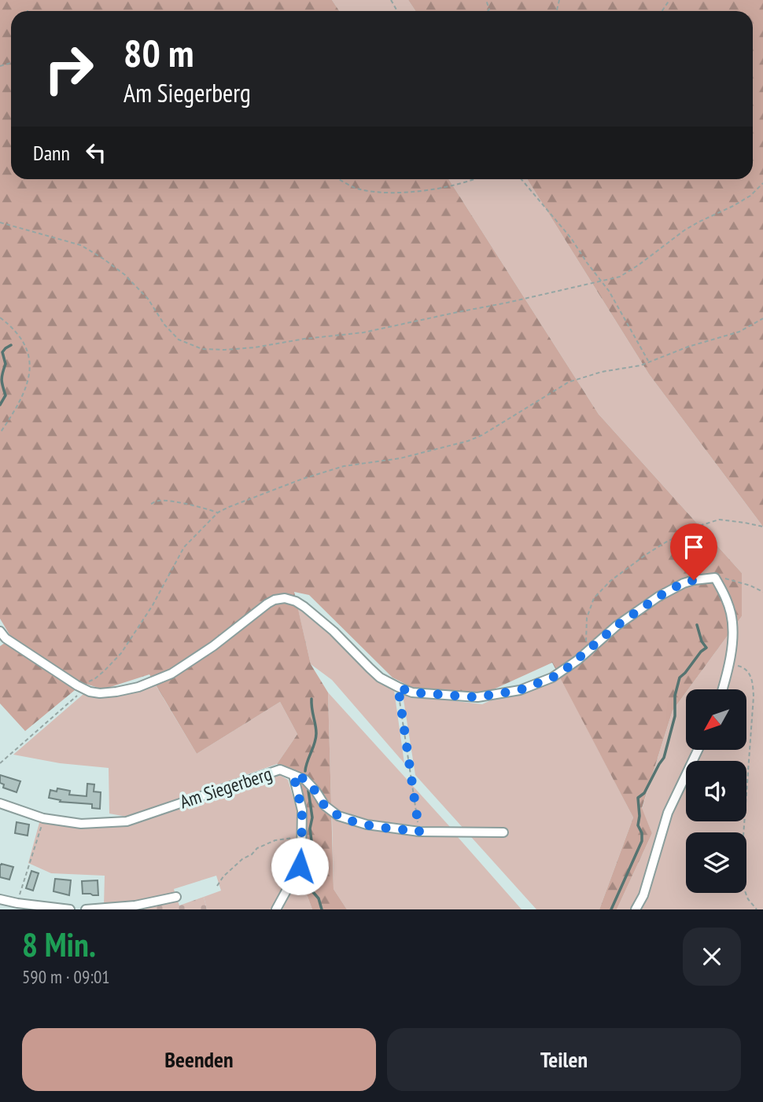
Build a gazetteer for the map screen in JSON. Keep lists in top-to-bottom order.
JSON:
{
  "streets": {
    "street": ["Am Siegerberg"]
  },
  "north": "bottom left",
  "page": {
    "turn": ["80 m", "Am Siegerberg"],
    "then": "Dann",
    "heading": ["8 Min.", "590 m · 09:01"],
    "buttons": ["Beenden", "Teilen"]
  }
}
